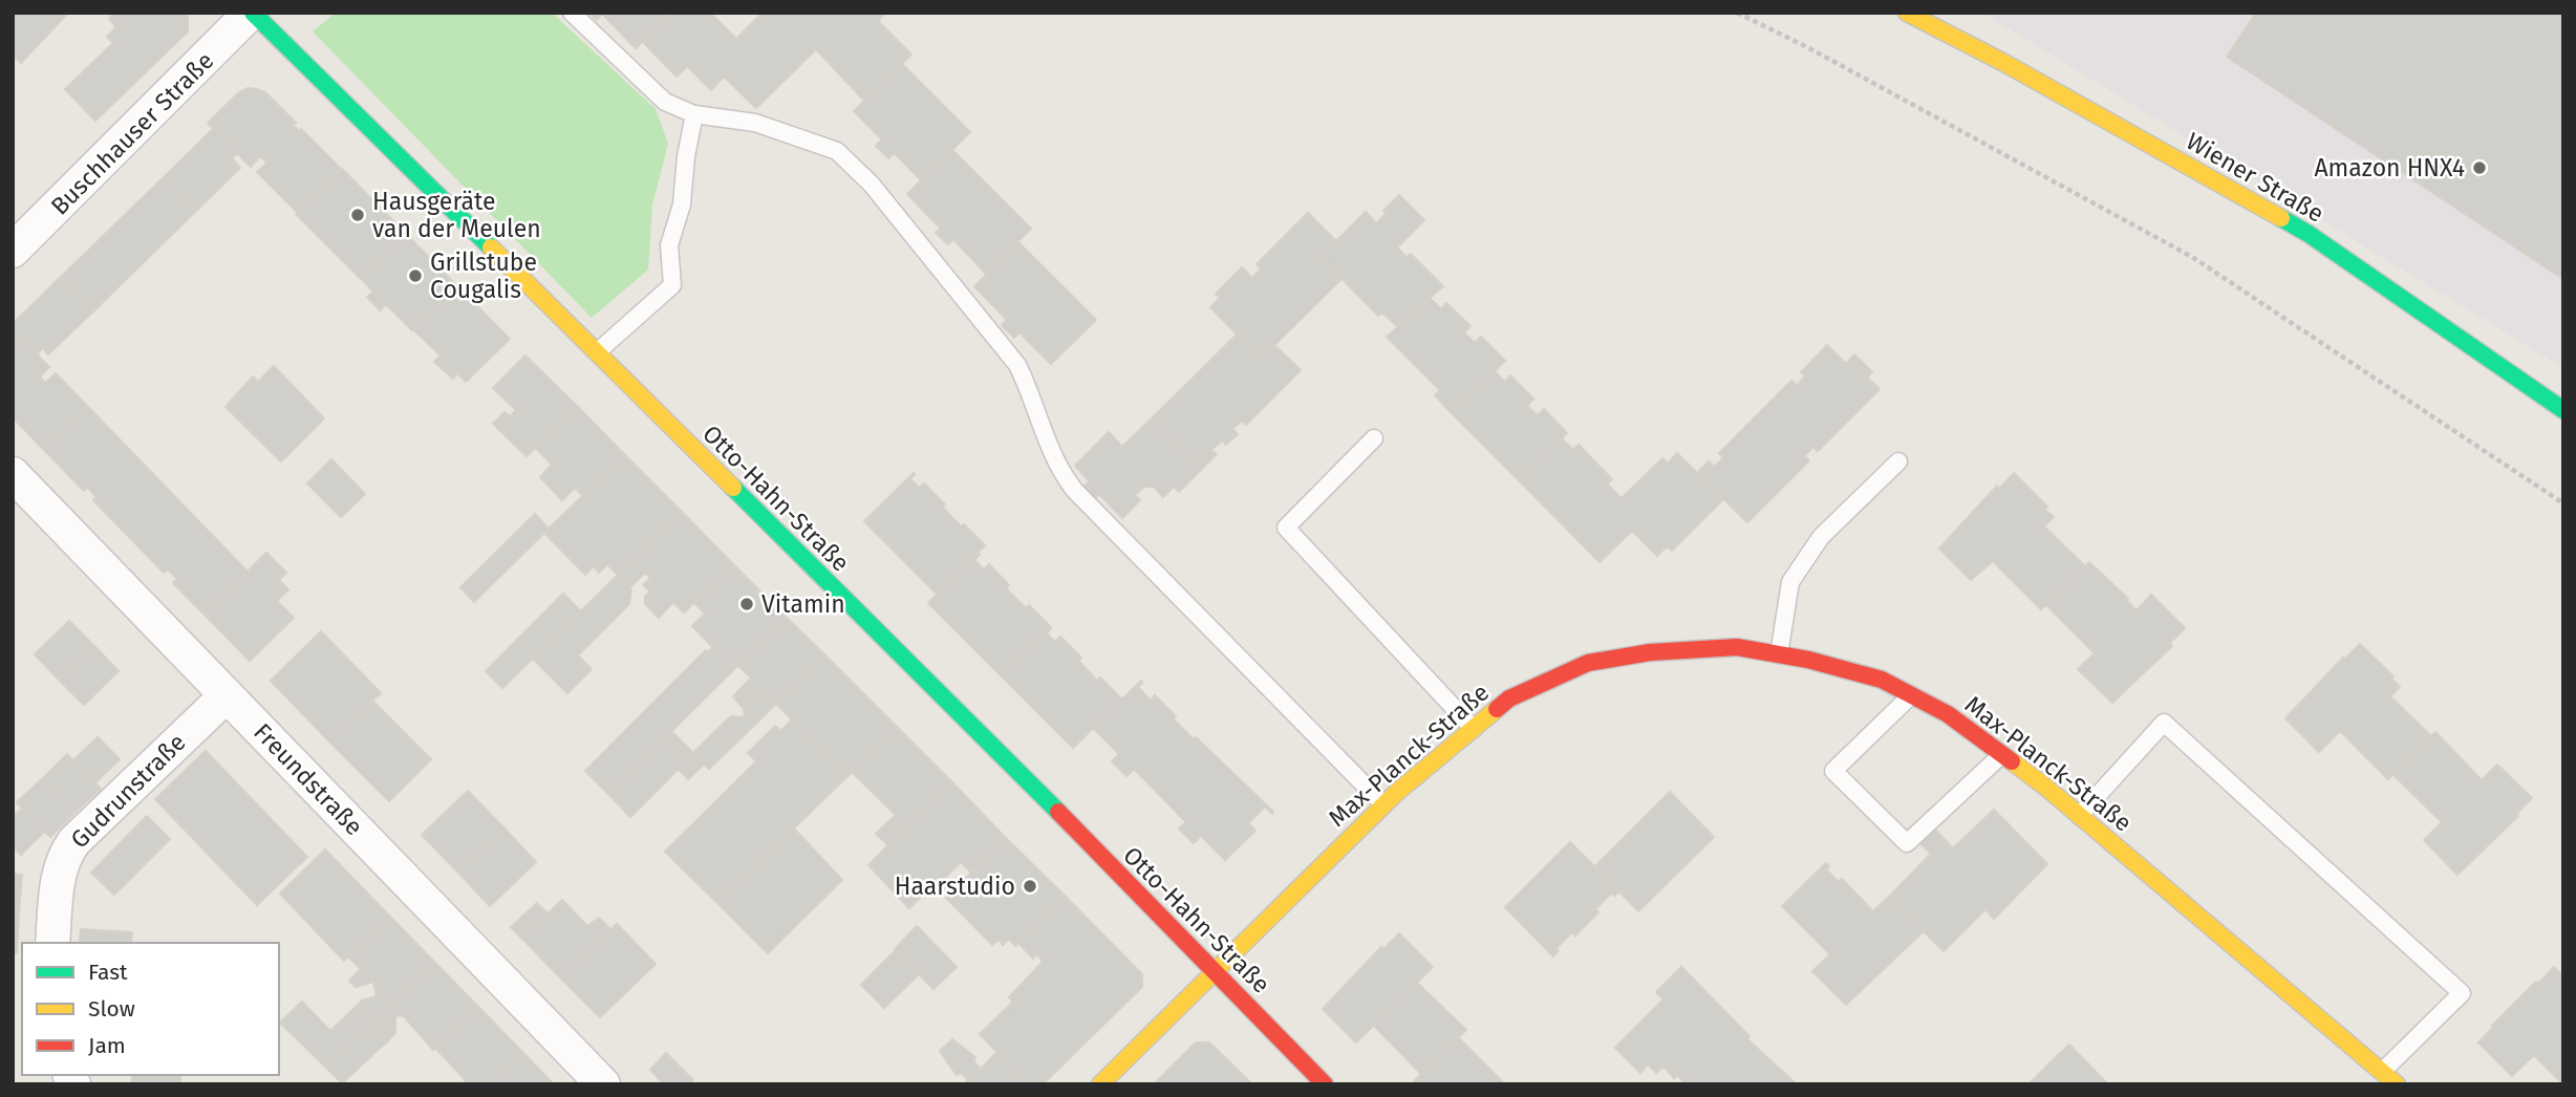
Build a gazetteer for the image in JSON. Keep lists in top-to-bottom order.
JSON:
{
  "streets": {
    "street": [
      "Buschhauser Straße",
      "Wiener Straße",
      "Otto-Hahn-Straße",
      "Max-Planck-Straße",
      "Freundstraße",
      "Gudrunstraße"
    ]
  },
  "crossings": [
    ["Buschhauser Straße", "Otto-Hahn-Straße"],
    ["Otto-Hahn-Straße", "Max-Planck-Straße"],
    ["Freundstraße", "Gudrunstraße"]
  ],
  "places": [
    "Amazon HNX4",
    "Hausgeräte van der Meulen",
    "Grillstube Cougalis",
    "Vitamin",
    "Haarstudio"
  ],
  "legend": ["Fast", "Slow", "Jam"]
}
